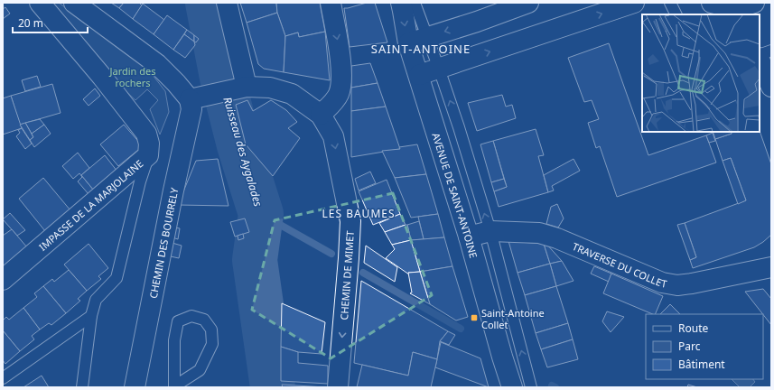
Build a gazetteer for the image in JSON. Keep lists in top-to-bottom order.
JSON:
{
  "streets": {
    "street": [
      "AVENUE DE SAINT-ANTOINE",
      "IMPASSE DE LA MARJOLAINE",
      "CHEMIN DES BOURRELY",
      "TRAVERSE DU COLLET",
      "CHEMIN DE MIMET"
    ]
  },
  "crossings": [
    ["AVENUE DE SAINT-ANTOINE", "TRAVERSE DU COLLET"]
  ],
  "one_way": ["CHEMIN DE MIMET"],
  "districts": ["SAINT-ANTOINE", "LES BAUMES"],
  "water": ["Ruisseau des Aygalades"],
  "parks": ["Jardin des rochers"],
  "places": {
    "transit": ["Saint-Antoine Collet"]
  },
  "legend": ["Route", "Parc", "Bâtiment"],
  "scale_bar": "20 m"
}
